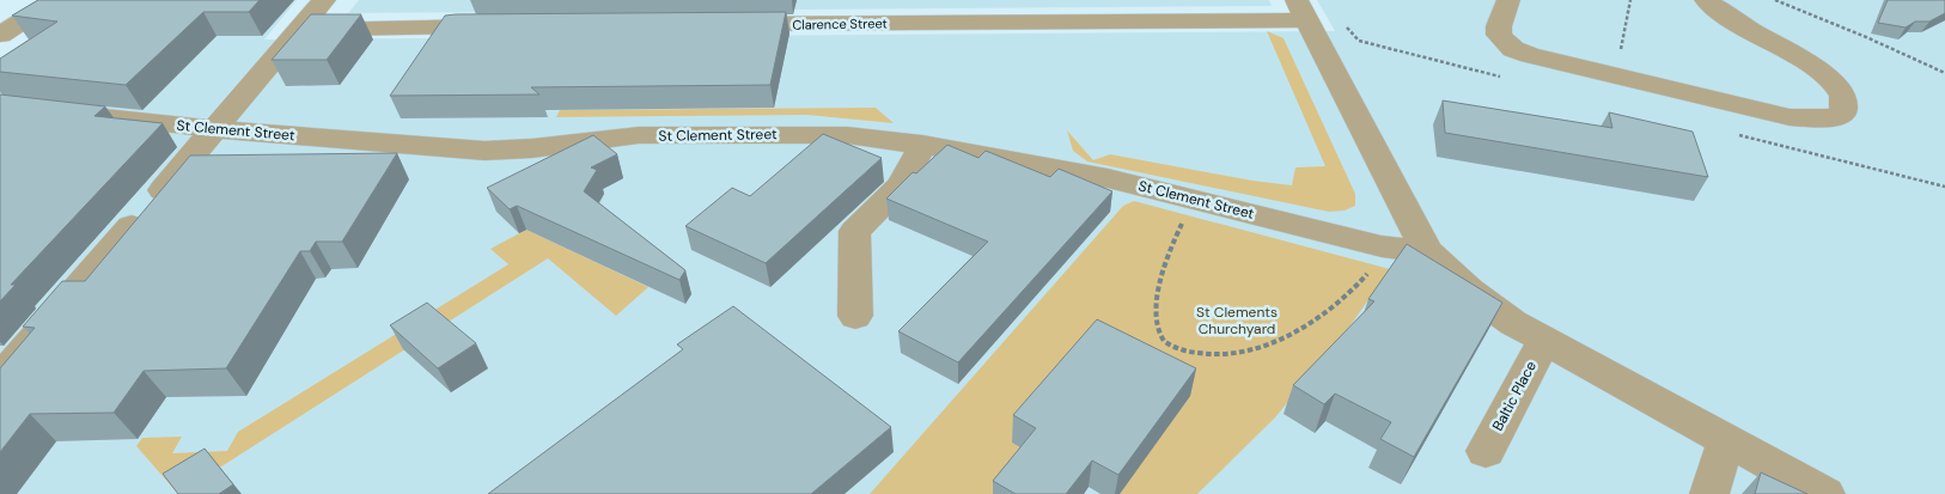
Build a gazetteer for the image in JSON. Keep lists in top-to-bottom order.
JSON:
{
  "streets": {
    "street": ["Clarence Street", "St Clement Street", "Baltic Place"]
  },
  "parks": ["St Clements Churchyard"]
}
